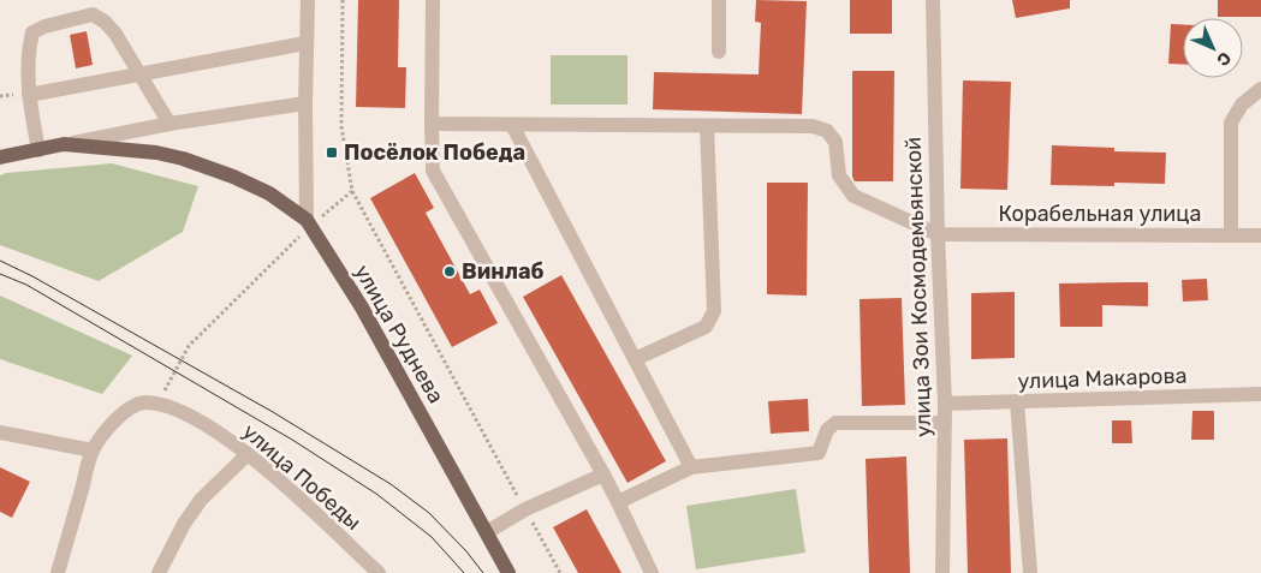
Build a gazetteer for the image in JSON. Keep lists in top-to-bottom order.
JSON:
{
  "streets": {
    "main road": ["улица Руднева"],
    "street": [
      "Корабельная улица",
      "улица Зои Космодемьянской",
      "улица Макарова",
      "улица Победы"
    ]
  },
  "crossings": [
    ["Корабельная улица", "улица Зои Космодемьянской"],
    ["улица Зои Космодемьянской", "улица Макарова"]
  ],
  "places": {
    "transit": ["Посёлок Победа"],
    "other": ["Винлаб"]
  },
  "north": "bottom right"
}
